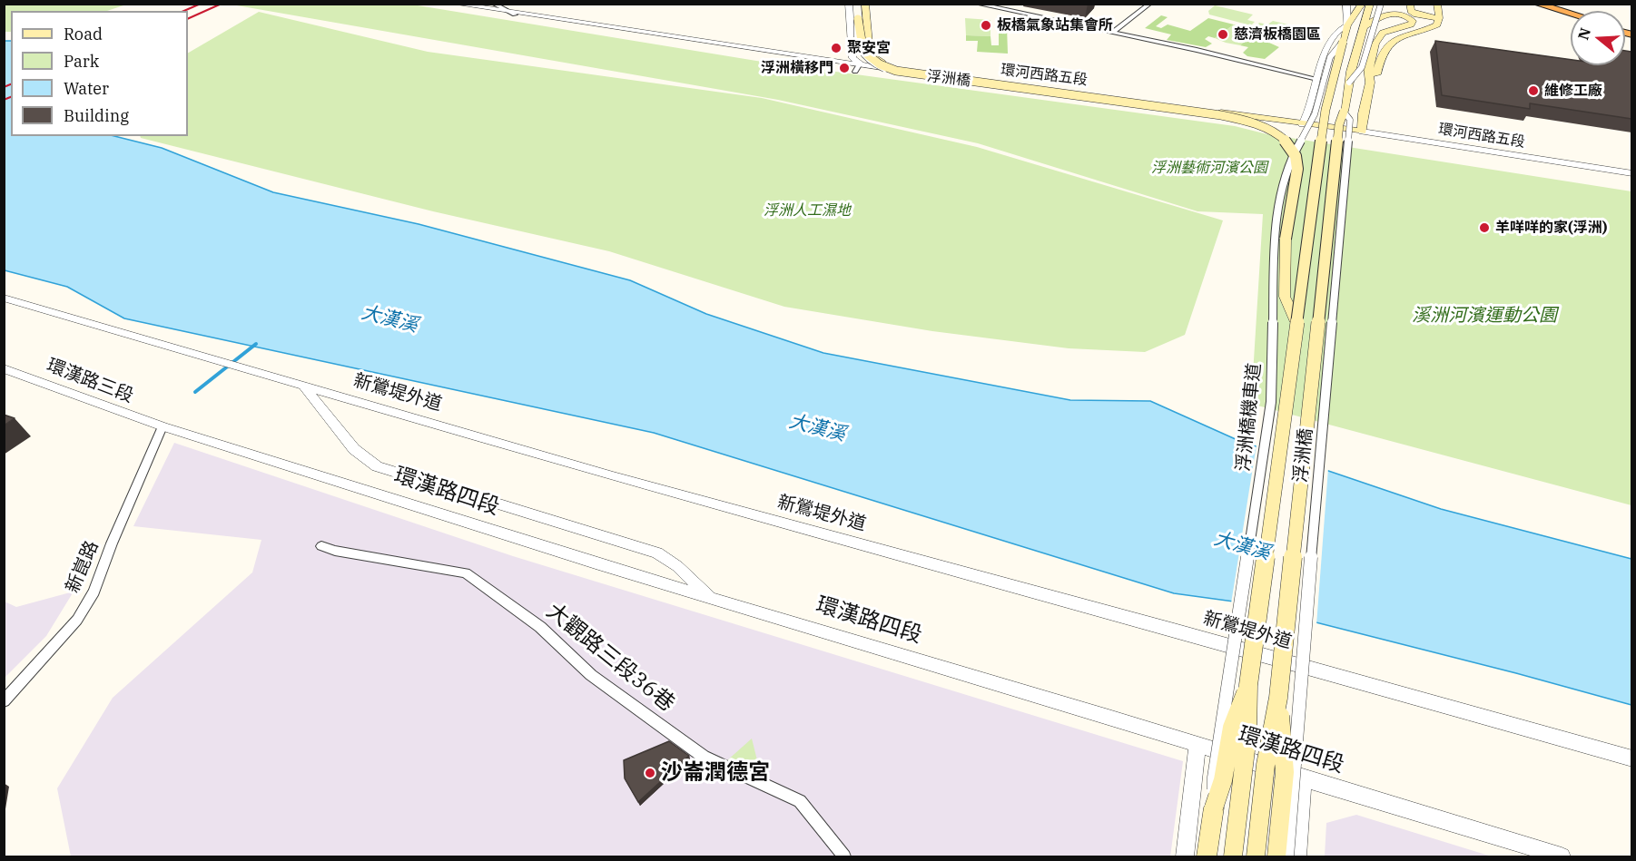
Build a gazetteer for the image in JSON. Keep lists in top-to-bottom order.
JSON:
{
  "streets": {
    "main road": ["環河西路五段", "浮洲橋"],
    "street": [
      "環漢路三段",
      "新鶯堤外道",
      "浮洲橋機車道",
      "環漢路四段",
      "新崑路",
      "大觀路三段36巷"
    ]
  },
  "crossings": [
    ["浮洲橋", "浮洲橋機車道"],
    ["環漢路三段", "環漢路四段"],
    ["環漢路三段", "新崑路"],
    ["環漢路四段", "新崑路"]
  ],
  "water": ["大漢溪"],
  "parks": ["浮洲藝術河濱公園", "浮洲人工濕地", "溪洲河濱運動公園"],
  "places": [
    "板橋氣象站集會所",
    "慈濟板橋園區",
    "聚安宮",
    "浮洲橫移門",
    "維修工廠",
    "羊咩咩的家(浮洲)",
    "沙崙潤德宮"
  ],
  "legend": [
    "Road",
    "Park",
    "Water",
    "Building"
  ],
  "north": "left"
}
